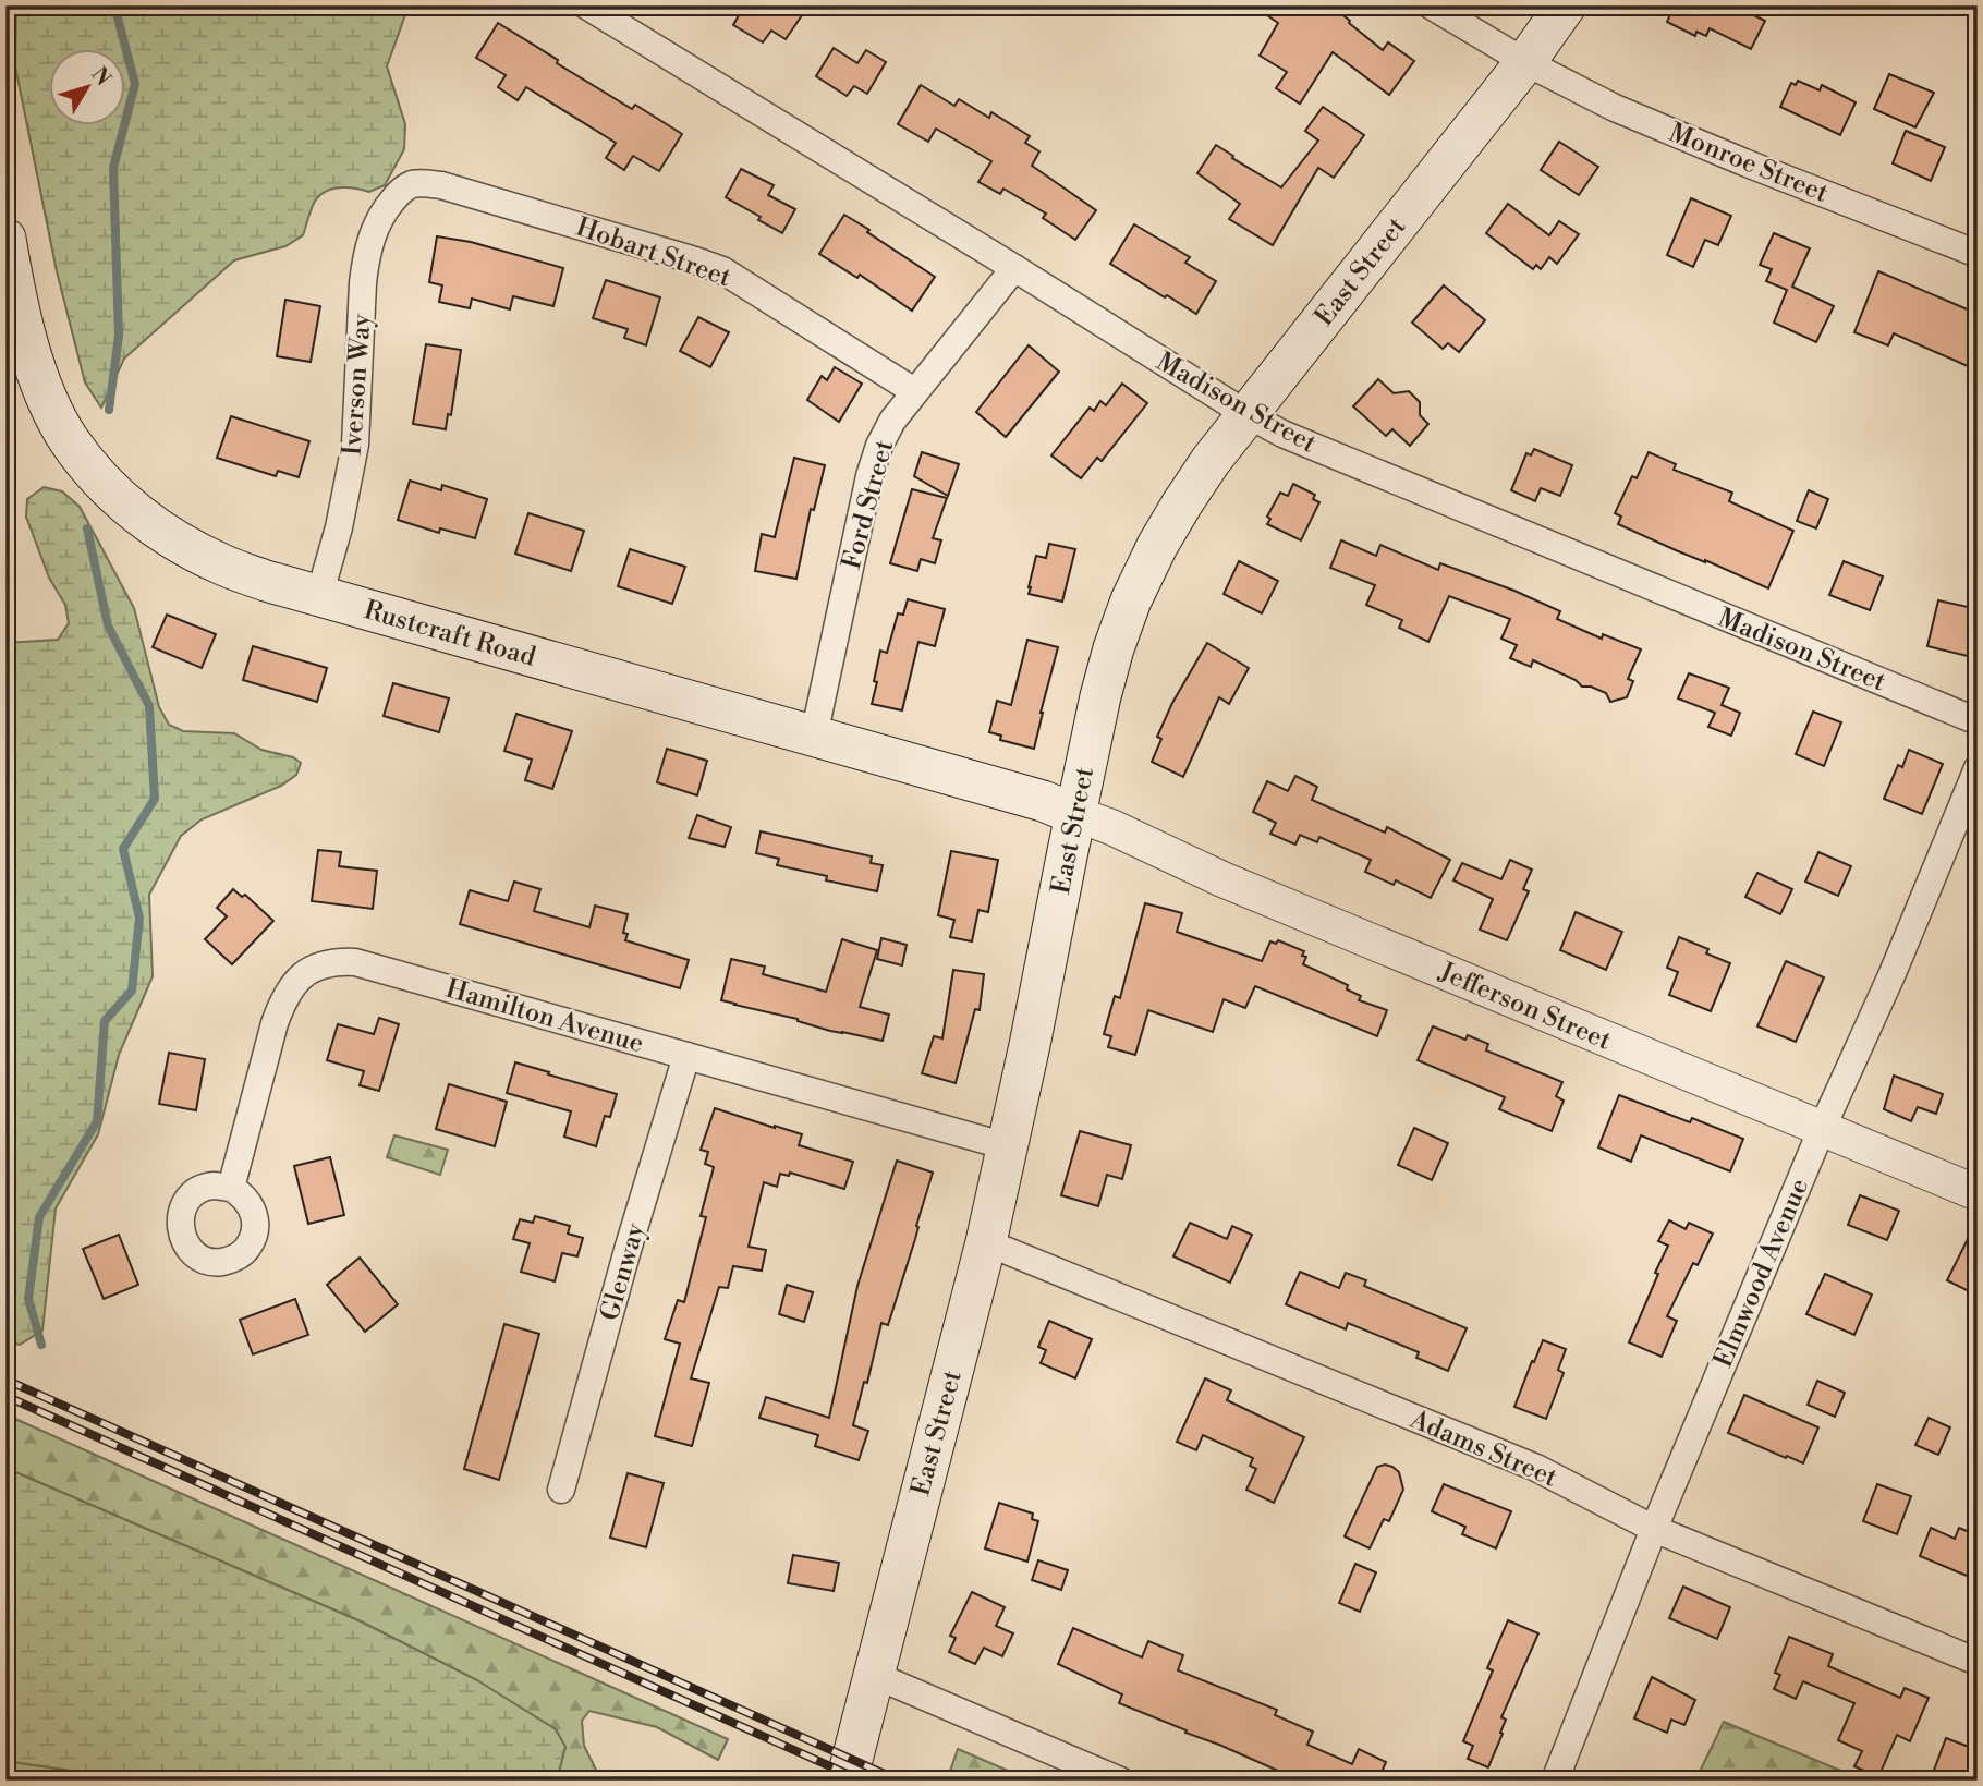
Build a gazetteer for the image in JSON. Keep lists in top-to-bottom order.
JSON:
{
  "streets": {
    "main road": ["East Street", "Rustcraft Road"],
    "street": [
      "Monroe Street",
      "Hobart Street",
      "Iverson Way",
      "Madison Street",
      "Ford Street",
      "Jefferson Street",
      "Hamilton Avenue",
      "Glenway",
      "Elmwood Avenue",
      "Adams Street"
    ]
  },
  "crossings": [
    ["Monroe Street", "East Street"],
    ["Hobart Street", "Iverson Way"],
    ["Hobart Street", "Ford Street"],
    ["East Street", "Madison Street"],
    ["East Street", "Rustcraft Road"],
    ["East Street", "Jefferson Street"],
    ["East Street", "Hamilton Avenue"],
    ["East Street", "Adams Street"],
    ["Iverson Way", "Rustcraft Road"],
    ["Madison Street", "Ford Street"],
    ["Ford Street", "Rustcraft Road"],
    ["Rustcraft Road", "Jefferson Street"],
    ["Jefferson Street", "Elmwood Avenue"],
    ["Hamilton Avenue", "Glenway"],
    ["Elmwood Avenue", "Adams Street"]
  ],
  "north": "top right"
}
